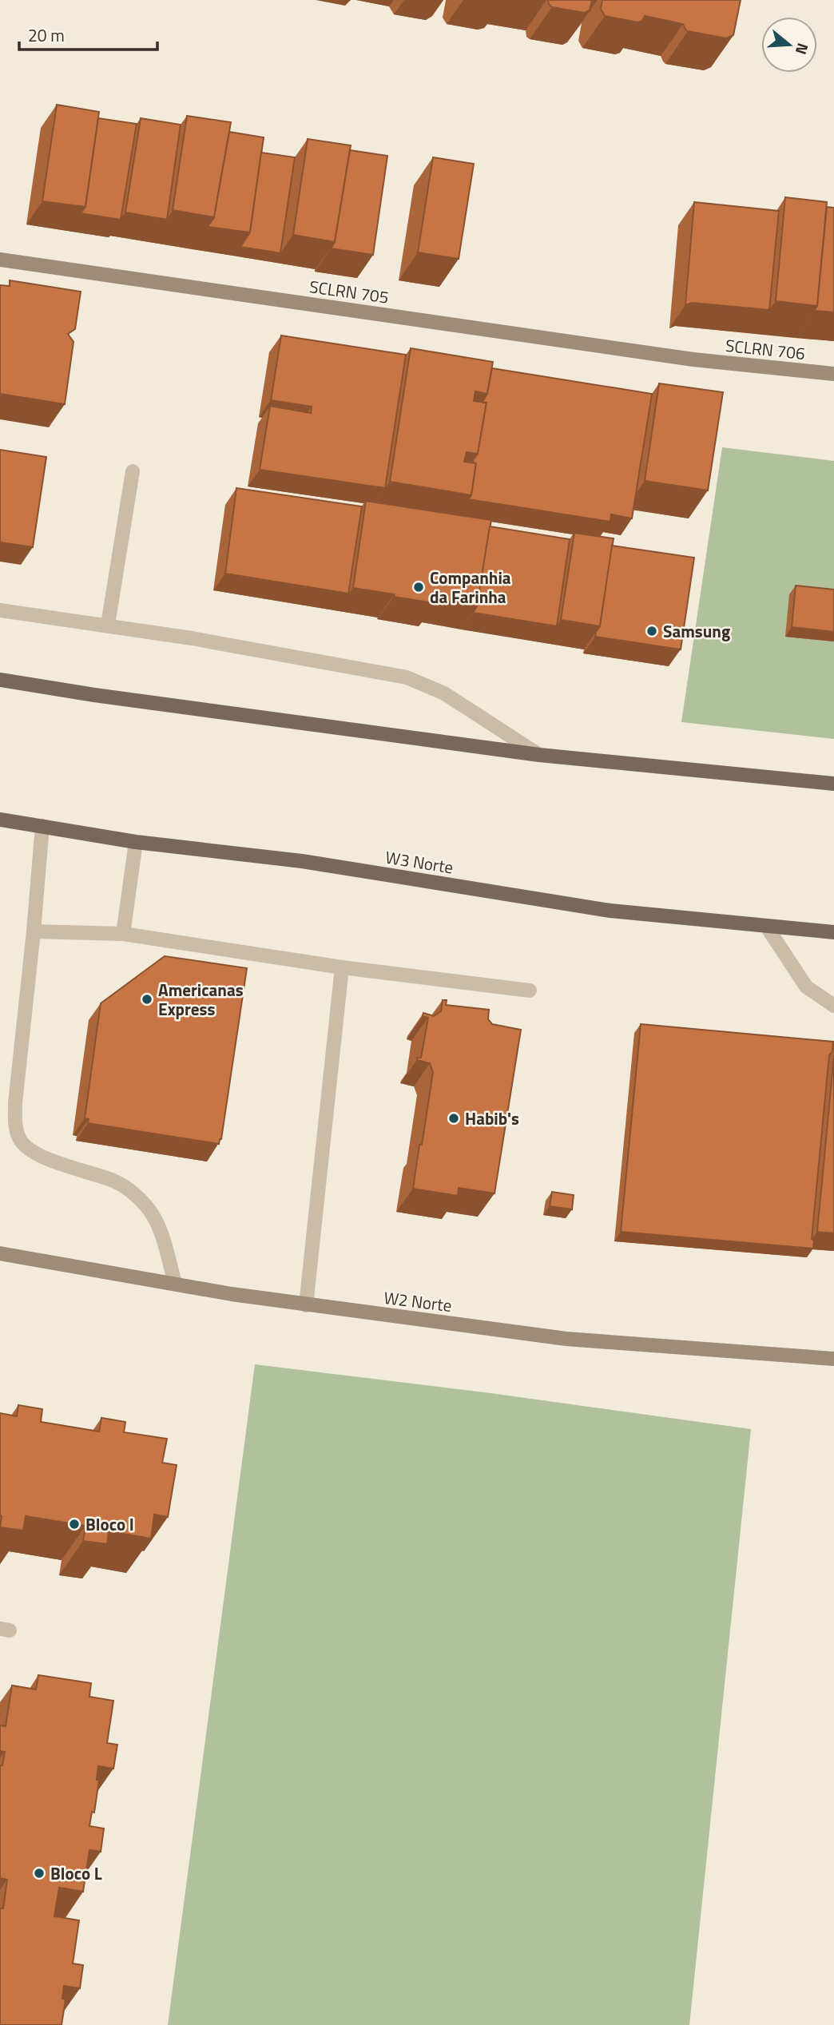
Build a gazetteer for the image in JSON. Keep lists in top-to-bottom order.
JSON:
{
  "streets": {
    "main road": ["W3 Norte"],
    "street": ["SCLRN 705", "SCLRN 706", "W2 Norte"]
  },
  "crossings": [
    ["SCLRN 705", "SCLRN 706"]
  ],
  "places": [
    "Companhia da Farinha",
    "Samsung",
    "Americanas Express",
    "Habib's",
    "Bloco I",
    "Bloco L"
  ],
  "scale_bar": "20 m",
  "north": "right"
}
